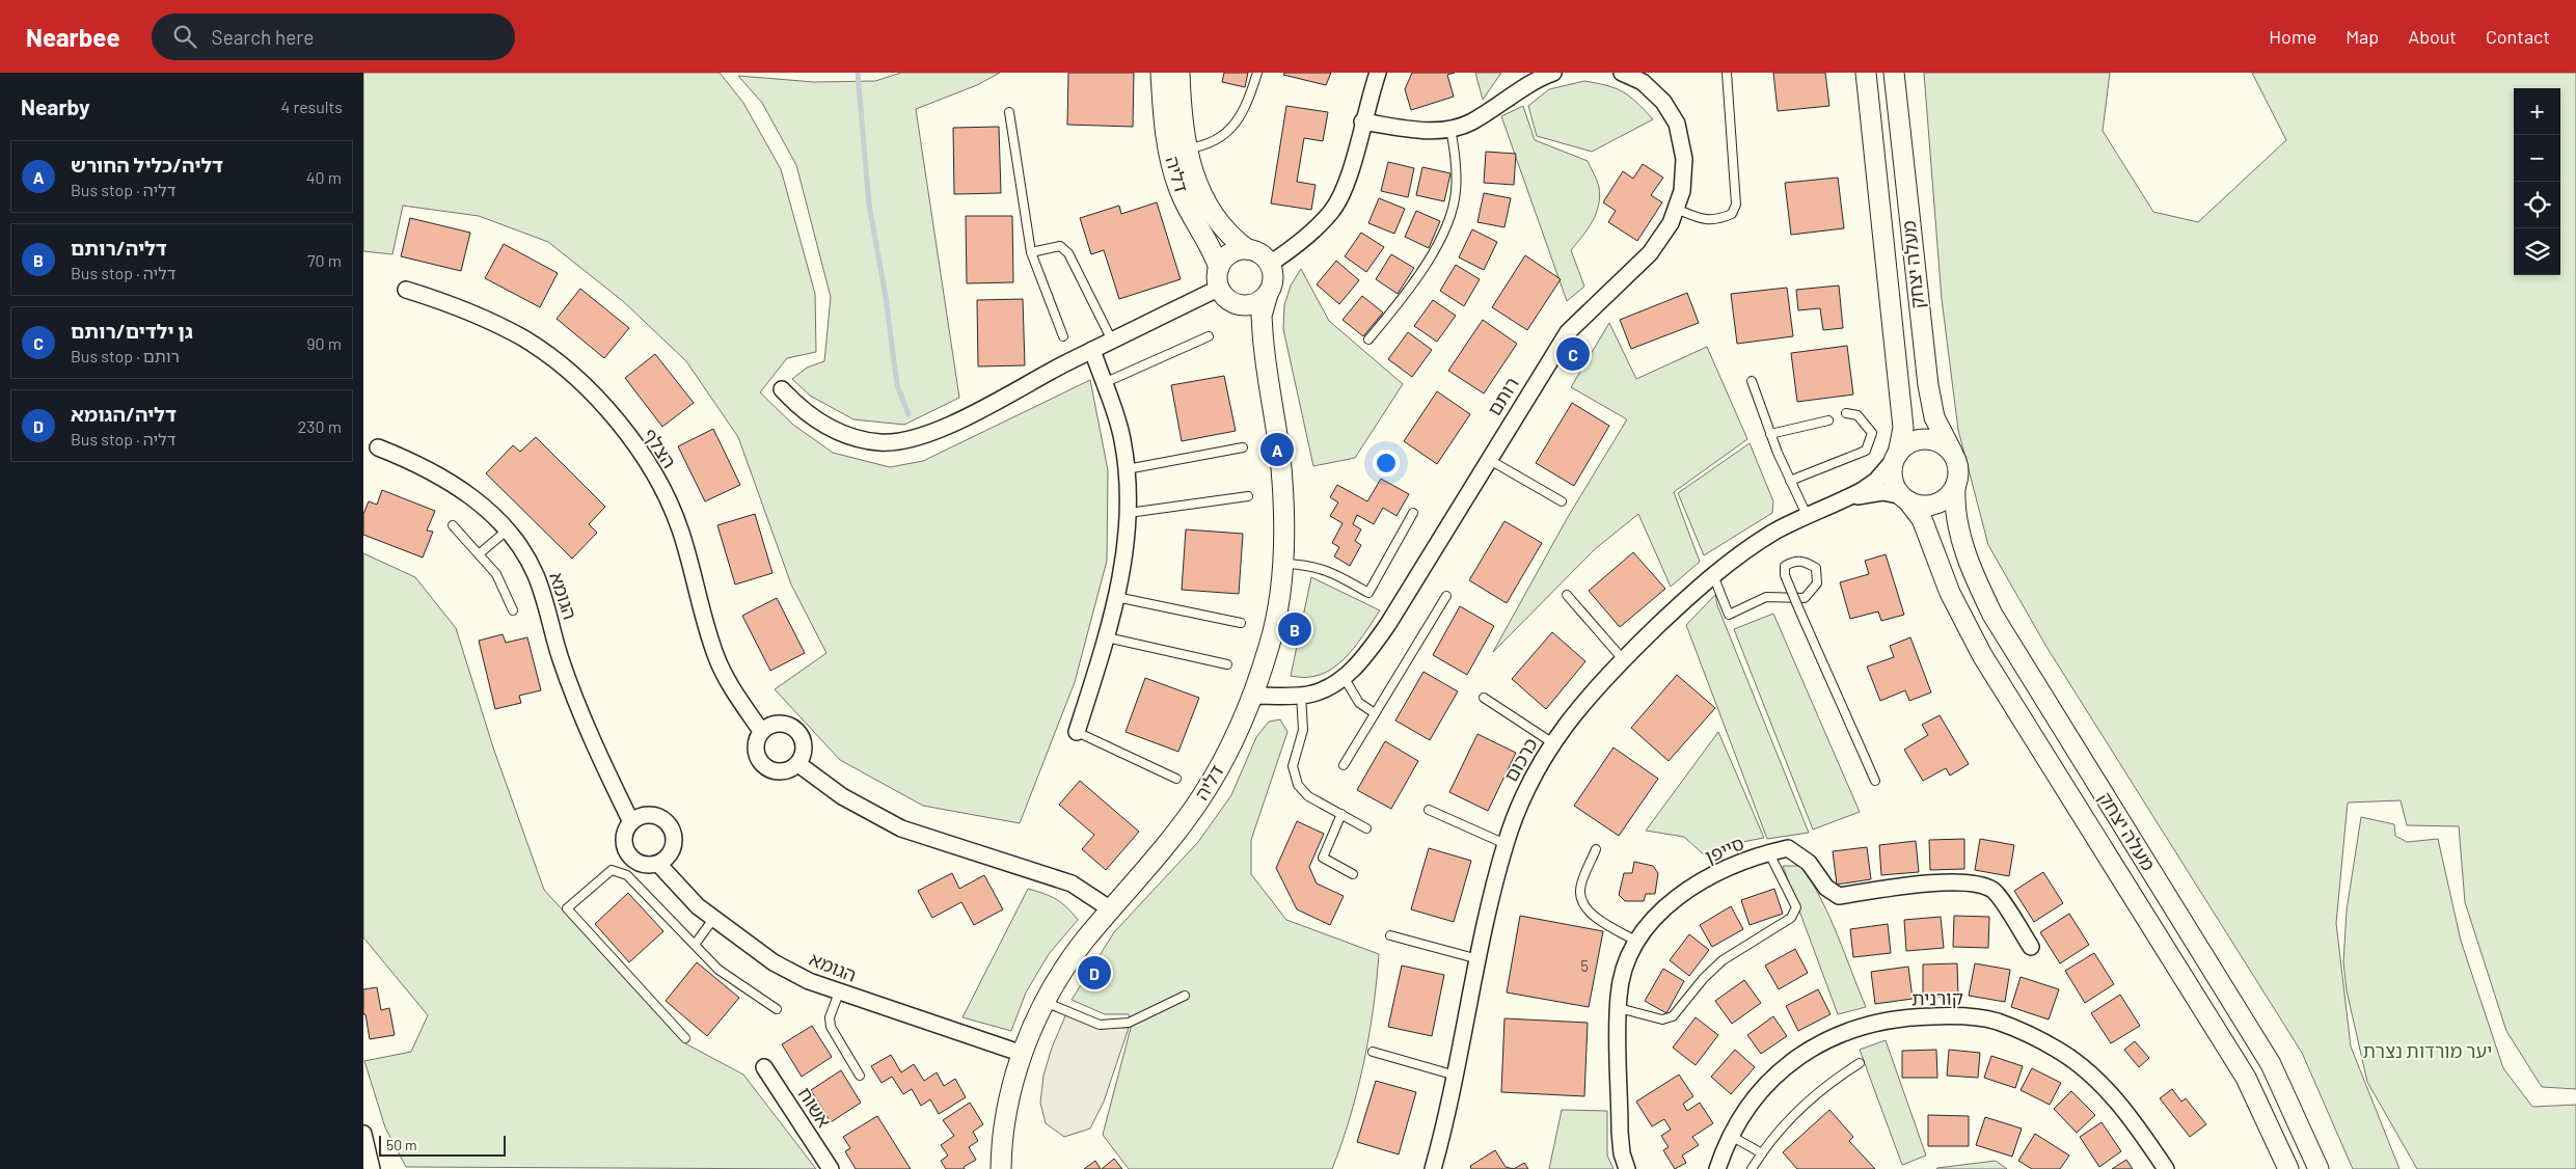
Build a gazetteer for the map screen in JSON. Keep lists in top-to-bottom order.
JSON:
{
  "streets": {
    "street": [
      "דליה",
      "מעלה יצחק",
      "רותם",
      "הצלף",
      "הגומא",
      "כרכום",
      "סייפן",
      "קורנית",
      "אשוח"
    ]
  },
  "crossings": [
    ["דליה", "רותם"],
    ["דליה", "הגומא"],
    ["מעלה יצחק", "כרכום"]
  ],
  "parks": ["יער מורדות נצרת"],
  "house_numbers": ["5"],
  "scale_bar": "50 m",
  "page": {
    "header": "Nearbee",
    "search": "Search here",
    "nav": [
      "Home",
      "Map",
      "About",
      "Contact"
    ],
    "heading": ["Nearby", "4 results"],
    "map_buttons": ["+", "−"],
    "list": [
      {
        "mark": "A",
        "name": "דליה/כליל החורש",
        "note": "Bus stop · דליה",
        "value": "40 m"
      },
      {
        "mark": "B",
        "name": "דליה/רותם",
        "note": "Bus stop · דליה",
        "value": "70 m"
      },
      {
        "mark": "C",
        "name": "גן ילדים/רותם",
        "note": "Bus stop · רותם",
        "value": "90 m"
      },
      {
        "mark": "D",
        "name": "דליה/הגומא",
        "note": "Bus stop · דליה",
        "value": "230 m"
      }
    ],
    "pins": [
      "C",
      "A",
      "B",
      "D"
    ],
    "scale": "50 m"
  }
}
